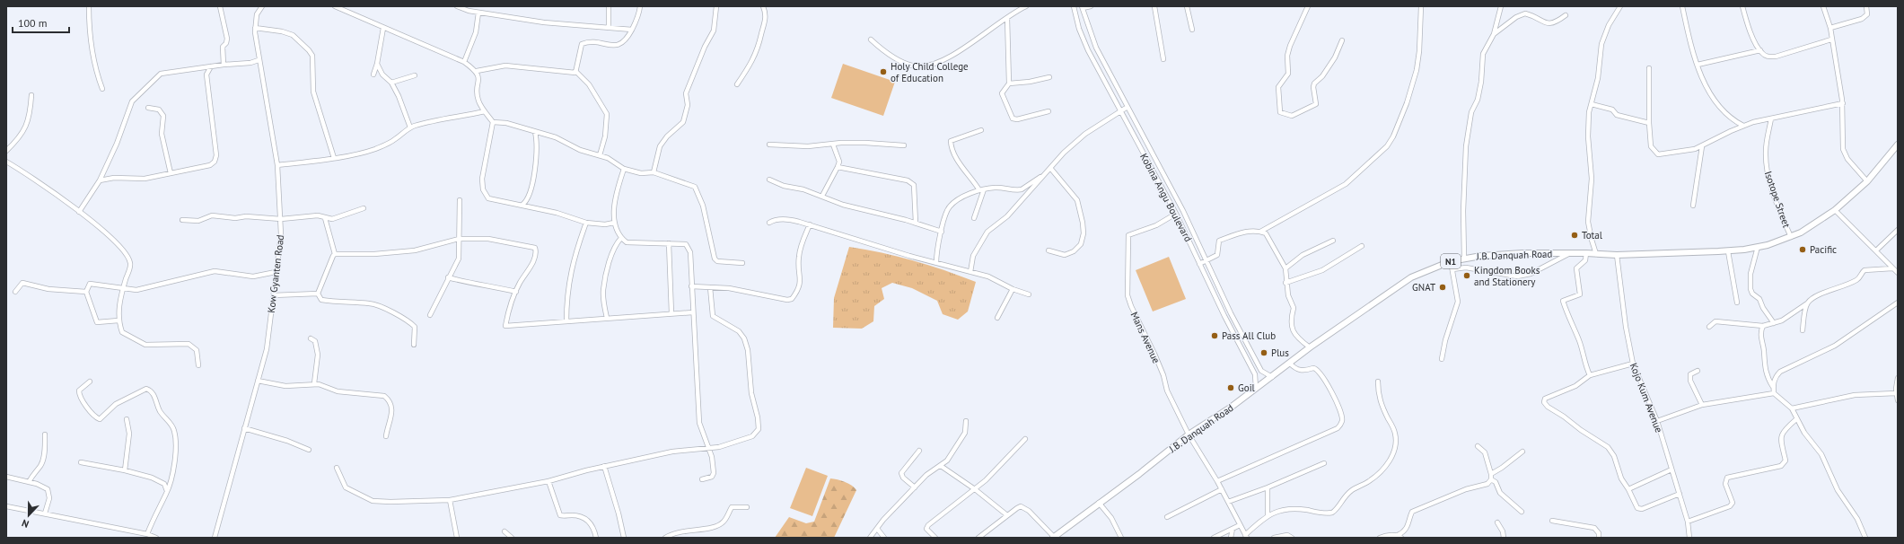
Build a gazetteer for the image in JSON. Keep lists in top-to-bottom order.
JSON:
{
  "streets": {
    "highway": ["J.B. Danquah Road", "N1"],
    "street": [
      "Kobina Angu Boulevard",
      "Isotope Street",
      "Kow Gyanten Road",
      "Mans Avenue",
      "Kojo Kum Avenue"
    ]
  },
  "crossings": [
    ["Kobina Angu Boulevard", "J.B. Danquah Road"],
    ["Kobina Angu Boulevard", "Mans Avenue"],
    ["Isotope Street", "J.B. Danquah Road"],
    ["J.B. Danquah Road", "Mans Avenue"],
    ["J.B. Danquah Road", "Kojo Kum Avenue"]
  ],
  "places": [
    "Holy Child College of Education",
    "Total",
    "Pacific",
    "Kingdom Books and Stationery",
    "GNAT",
    "Pass All Club",
    "Plus",
    "Goil"
  ],
  "scale_bar": "100 m",
  "north": "bottom"
}
